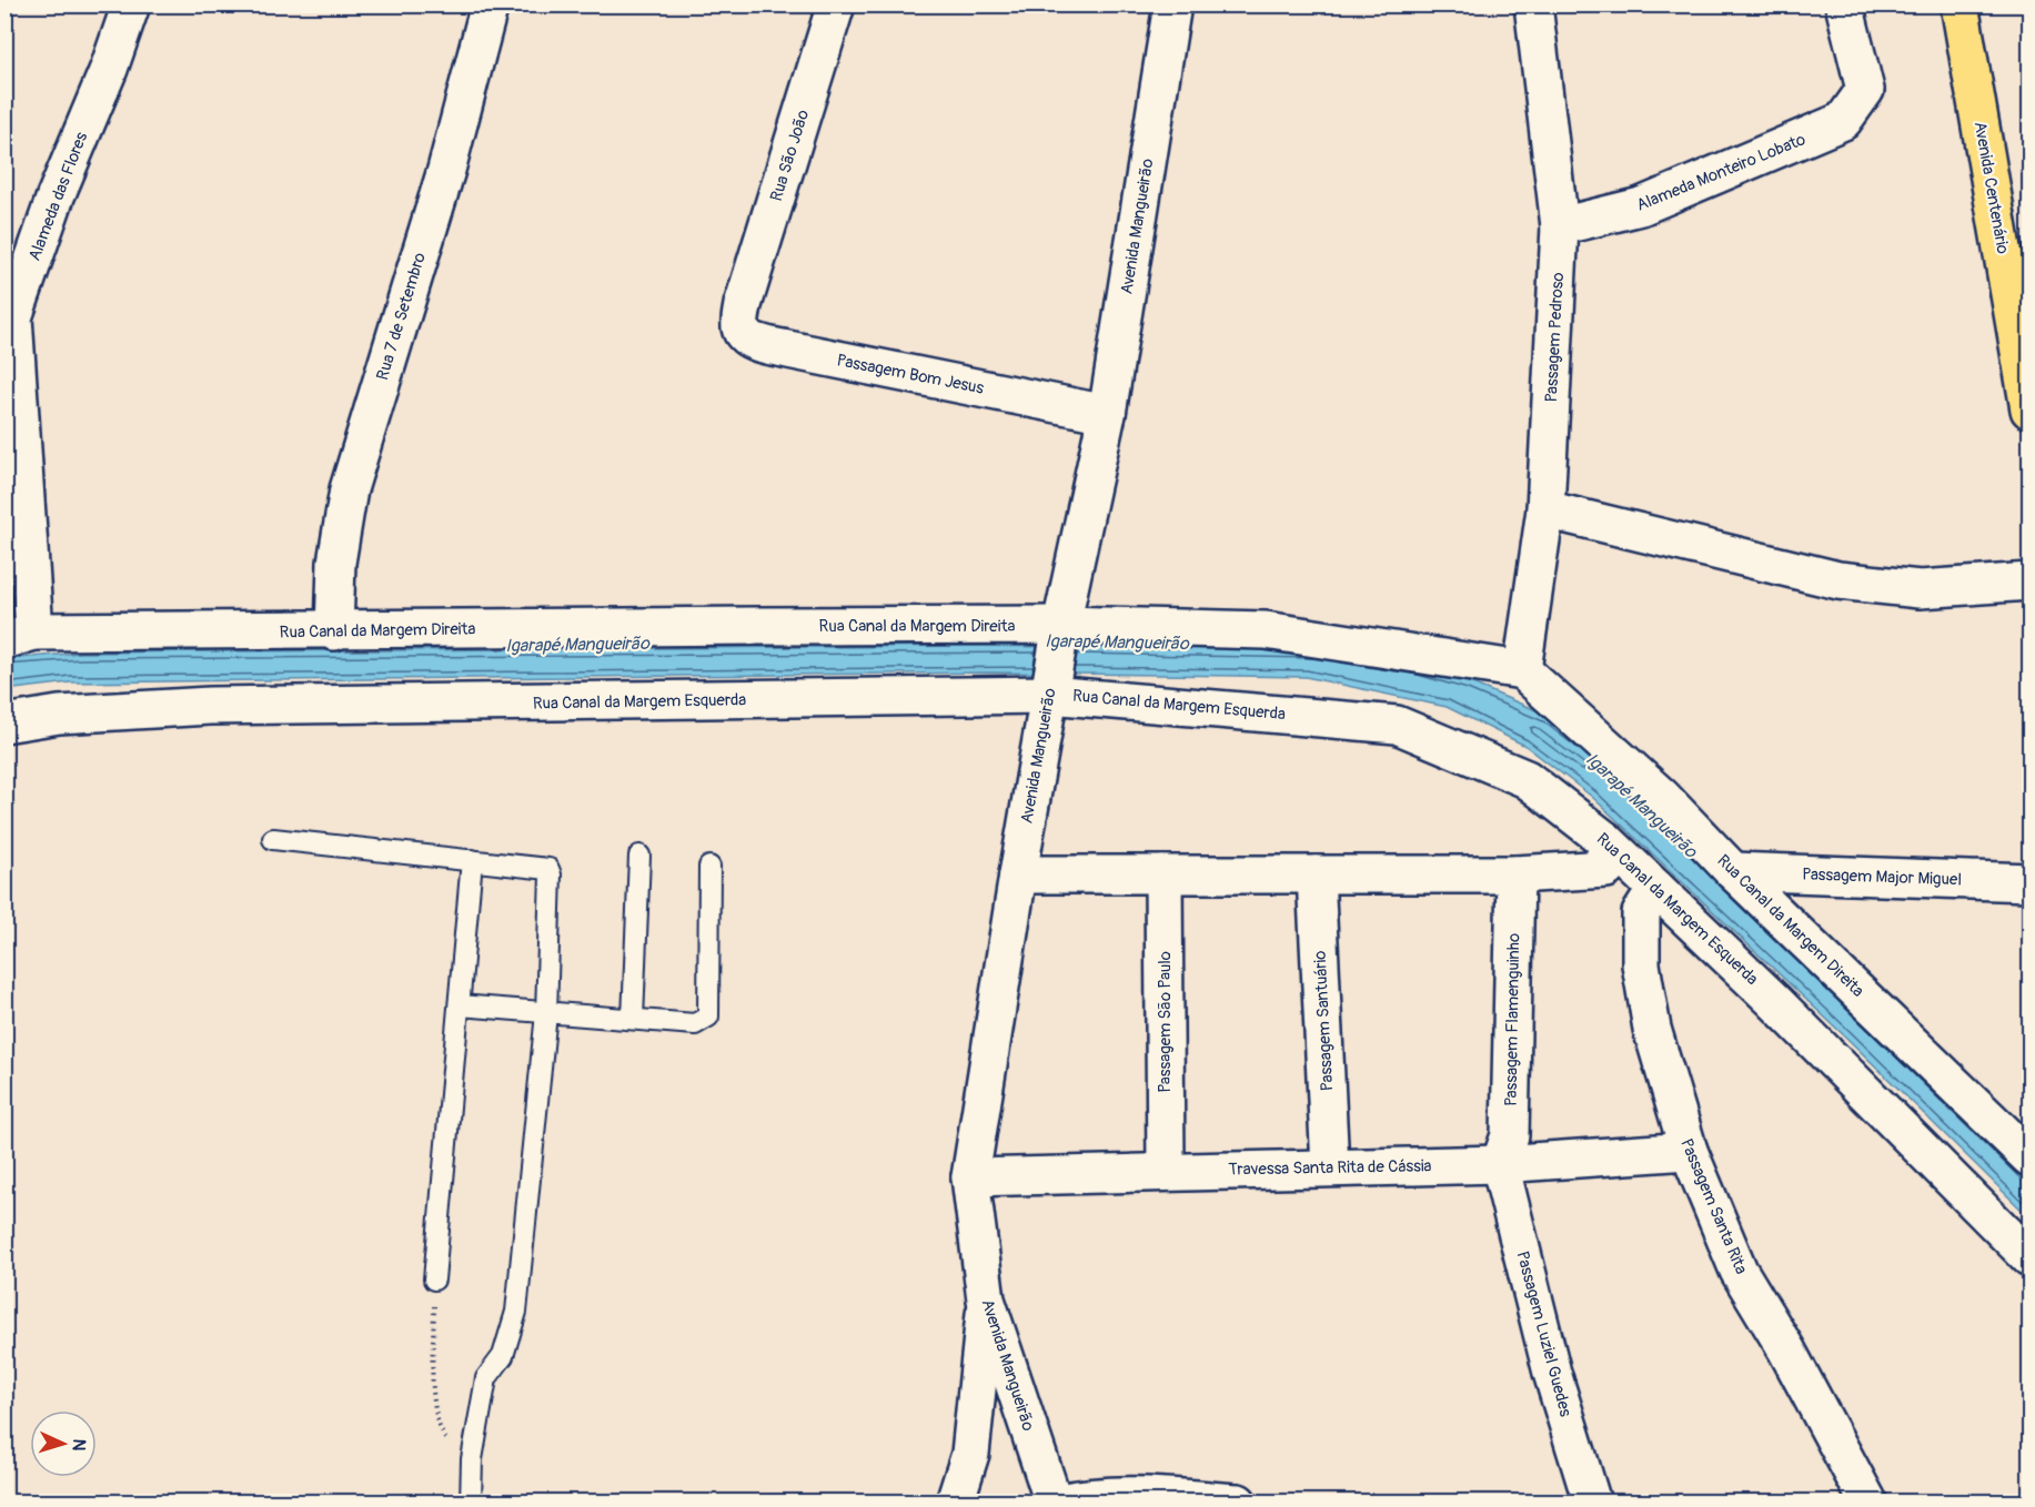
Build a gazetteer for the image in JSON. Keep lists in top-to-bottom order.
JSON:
{
  "streets": {
    "main road": ["Avenida Centenário"],
    "street": [
      "Rua São João",
      "Alameda Monteiro Lobato",
      "Alameda das Flores",
      "Avenida Mangueirão",
      "Rua 7 de Setembro",
      "Passagem Pedroso",
      "Passagem Bom Jesus",
      "Rua Canal da Margem Direita",
      "Rua Canal da Margem Esquerda",
      "Passagem Major Miguel",
      "Passagem Flamenguinho",
      "Passagem Santuário",
      "Passagem São Paulo",
      "Travessa Santa Rita de Cássia",
      "Passagem Santa Rita",
      "Passagem Luziel Guedes"
    ]
  },
  "crossings": [
    ["Rua São João", "Passagem Bom Jesus"],
    ["Alameda Monteiro Lobato", "Passagem Pedroso"],
    ["Alameda das Flores", "Rua Canal da Margem Direita"],
    ["Avenida Mangueirão", "Passagem Bom Jesus"],
    ["Avenida Mangueirão", "Rua Canal da Margem Direita"],
    ["Avenida Mangueirão", "Rua Canal da Margem Esquerda"],
    ["Avenida Mangueirão", "Travessa Santa Rita de Cássia"],
    ["Rua 7 de Setembro", "Rua Canal da Margem Direita"],
    ["Passagem Pedroso", "Rua Canal da Margem Direita"],
    ["Rua Canal da Margem Direita", "Passagem Major Miguel"],
    ["Rua Canal da Margem Esquerda", "Passagem Santa Rita"],
    ["Passagem Flamenguinho", "Travessa Santa Rita de Cássia"],
    ["Passagem Flamenguinho", "Passagem Luziel Guedes"],
    ["Passagem Santuário", "Travessa Santa Rita de Cássia"],
    ["Passagem São Paulo", "Travessa Santa Rita de Cássia"],
    ["Travessa Santa Rita de Cássia", "Passagem Santa Rita"],
    ["Travessa Santa Rita de Cássia", "Passagem Luziel Guedes"]
  ],
  "water": ["Igarapé Mangueirão"],
  "north": "right"
}
